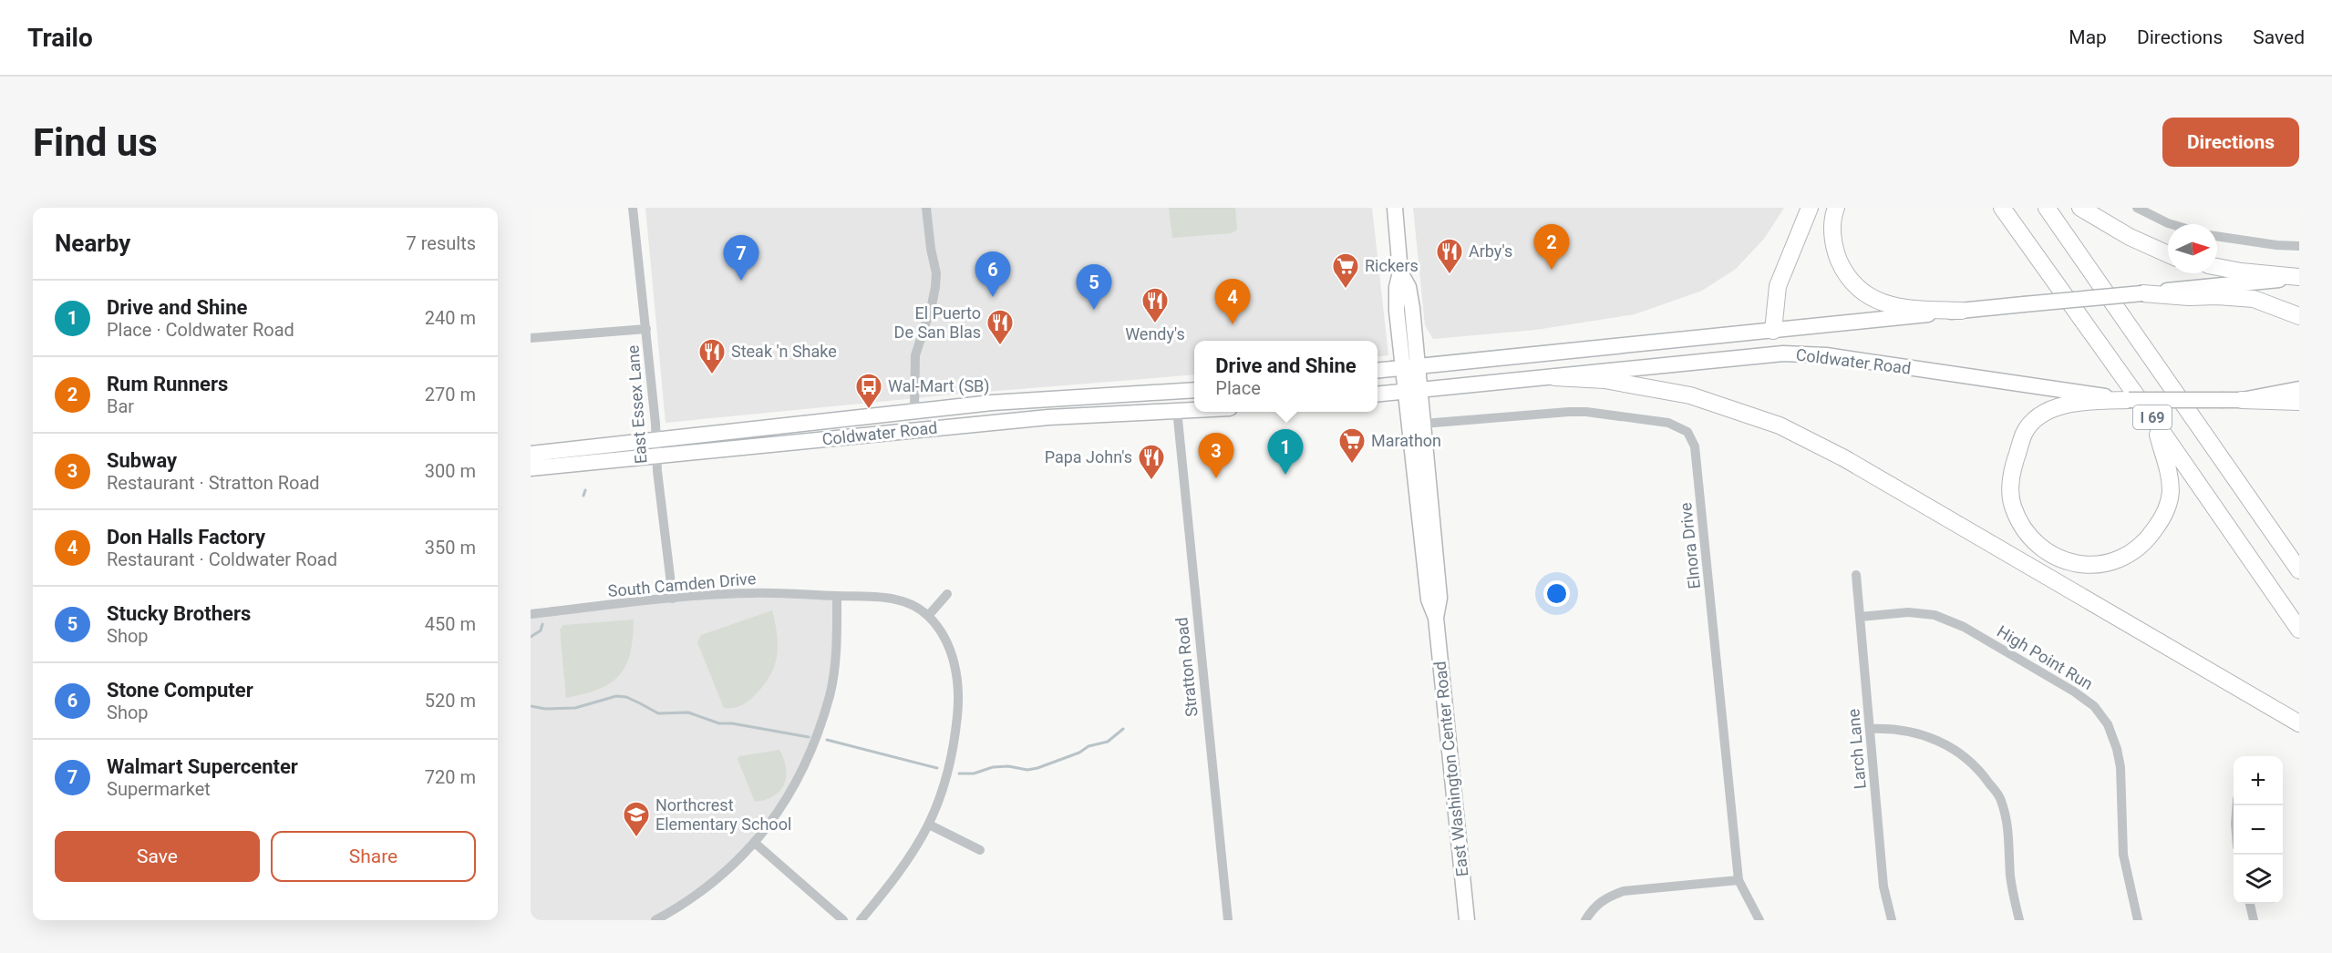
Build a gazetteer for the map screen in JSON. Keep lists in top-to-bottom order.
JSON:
{
  "streets": {
    "highway": ["I 69"],
    "main road": ["Coldwater Road", "East Washington Center Road"],
    "street": [
      "East Essex Lane",
      "Elnora Drive",
      "South Camden Drive",
      "High Point Run",
      "Stratton Road",
      "Larch Lane"
    ]
  },
  "crossings": [
    ["Coldwater Road", "East Essex Lane"],
    ["Coldwater Road", "Stratton Road"],
    ["Coldwater Road", "East Washington Center Road"],
    ["East Essex Lane", "South Camden Drive"],
    ["Elnora Drive", "East Washington Center Road"],
    ["High Point Run", "Larch Lane"]
  ],
  "places": {
    "restaurant": [
      "Arby's",
      "Wendy's",
      "El Puerto De San Blas",
      "Steak 'n Shake",
      "Papa John's"
    ],
    "supermarket": ["Rickers", "Marathon"],
    "bus stop": ["Wal-Mart (SB)"],
    "school or university": ["Northcrest Elementary School"]
  },
  "north": "right",
  "page": {
    "header": "Trailo",
    "nav": ["Map", "Directions", "Saved"],
    "buttons": [
      "Directions",
      ["Save", "Share"]
    ],
    "title": "Find us",
    "heading": ["Nearby", "7 results"],
    "pins": [
      "2",
      "7",
      "6",
      "5",
      "4",
      "1",
      "3"
    ],
    "list": [
      {
        "mark": "1",
        "name": "Drive and Shine",
        "note": "Place · Coldwater Road",
        "value": "240 m"
      },
      {
        "mark": "2",
        "name": "Rum Runners",
        "note": "Bar",
        "value": "270 m"
      },
      {
        "mark": "3",
        "name": "Subway",
        "note": "Restaurant · Stratton Road",
        "value": "300 m"
      },
      {
        "mark": "4",
        "name": "Don Halls Factory",
        "note": "Restaurant · Coldwater Road",
        "value": "350 m"
      },
      {
        "mark": "5",
        "name": "Stucky Brothers",
        "note": "Shop",
        "value": "450 m"
      },
      {
        "mark": "6",
        "name": "Stone Computer",
        "note": "Shop",
        "value": "520 m"
      },
      {
        "mark": "7",
        "name": "Walmart Supercenter",
        "note": "Supermarket",
        "value": "720 m"
      }
    ],
    "popup": ["Drive and Shine", "Place"],
    "map_buttons": ["+", "−"]
  }
}
